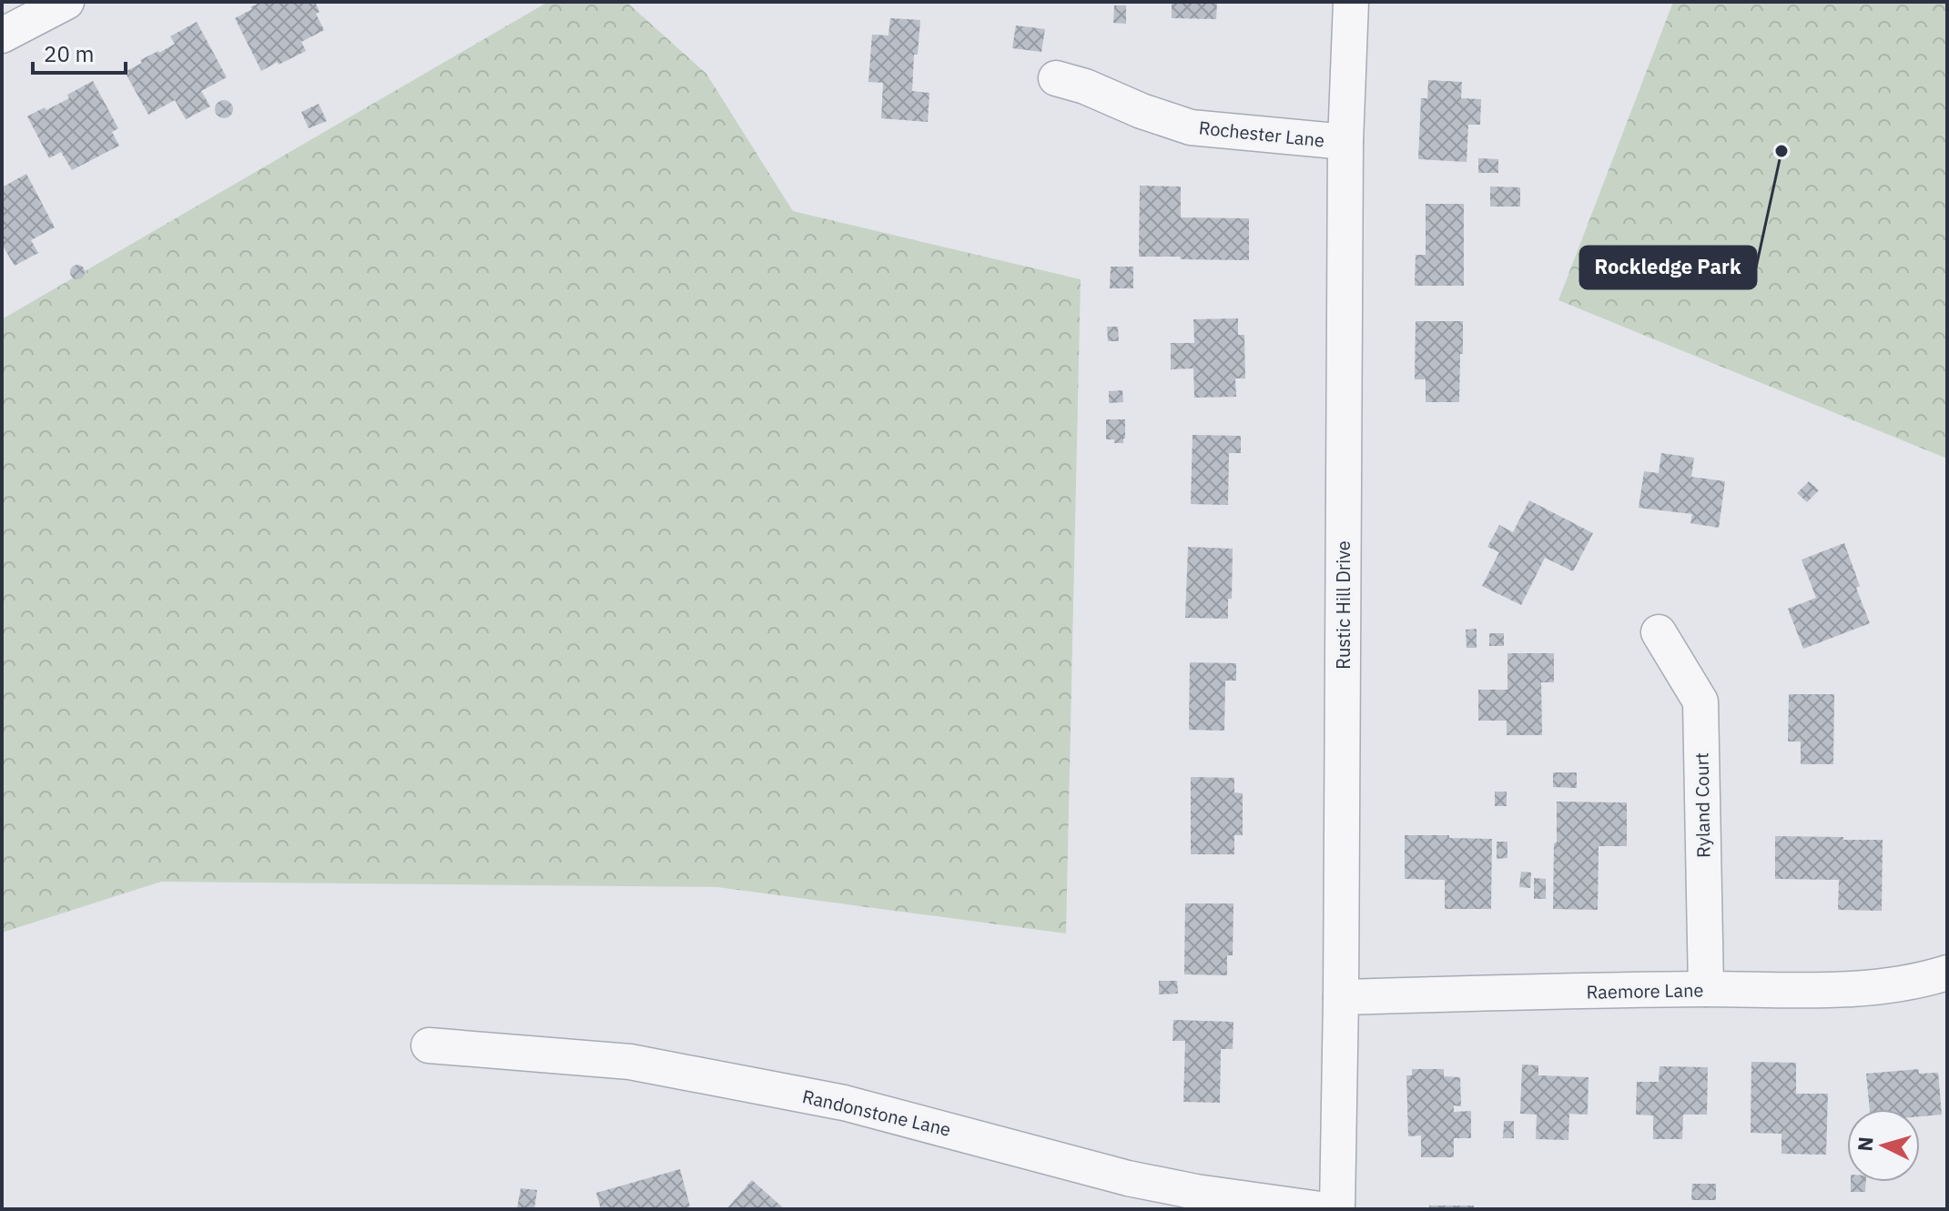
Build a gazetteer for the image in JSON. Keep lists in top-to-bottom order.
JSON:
{
  "streets": {
    "street": [
      "Rochester Lane",
      "Rustic Hill Drive",
      "Ryland Court",
      "Raemore Lane",
      "Randonstone Lane"
    ]
  },
  "crossings": [
    ["Rochester Lane", "Rustic Hill Drive"],
    ["Rustic Hill Drive", "Raemore Lane"],
    ["Ryland Court", "Raemore Lane"]
  ],
  "places": ["Rockledge Park"],
  "scale_bar": "20 m",
  "north": "left"
}
